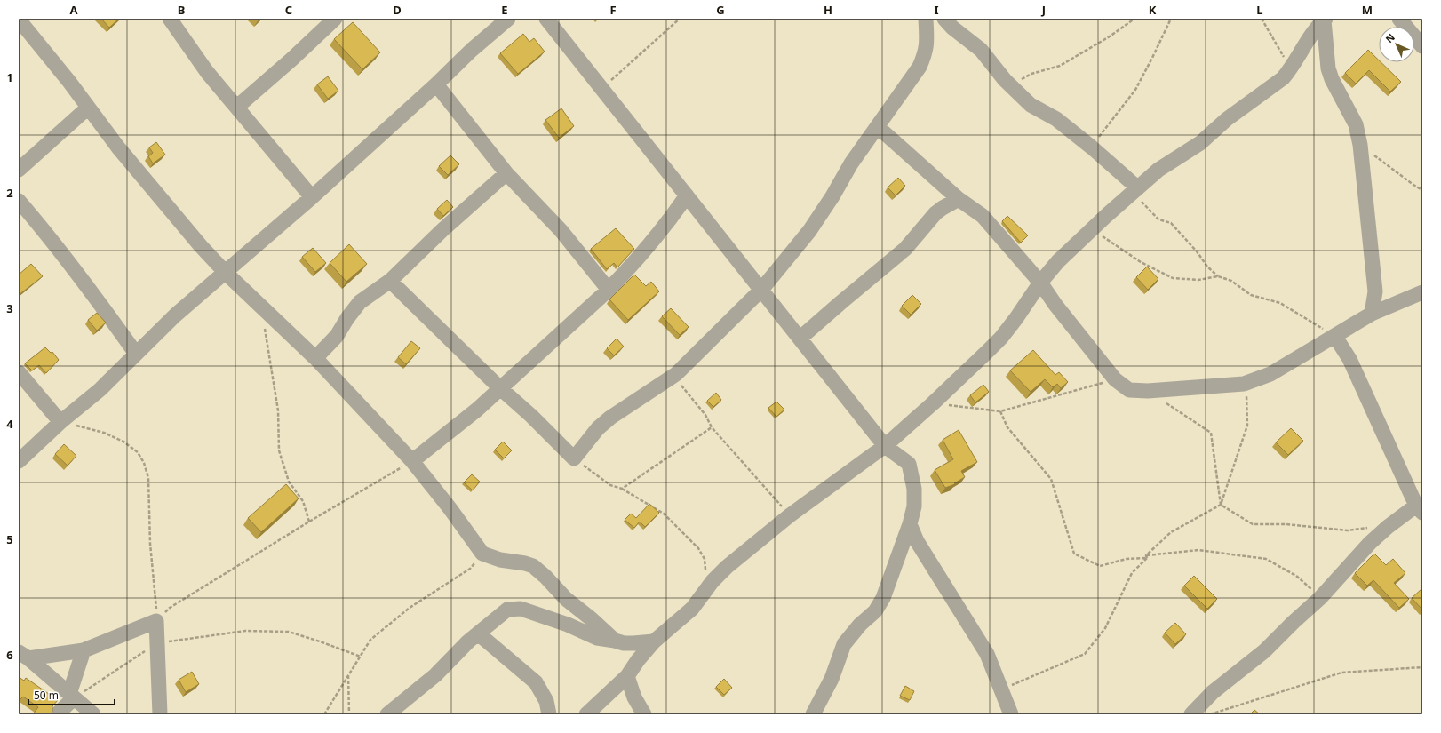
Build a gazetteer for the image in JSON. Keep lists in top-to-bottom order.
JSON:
{
  "scale_bar": "50 m",
  "north": "top left",
  "grid": {
    "columns": [
      "A",
      "B",
      "C",
      "D",
      "E",
      "F",
      "G",
      "H",
      "I",
      "J",
      "K",
      "L",
      "M"
    ],
    "rows": [
      "1",
      "2",
      "3",
      "4",
      "5",
      "6"
    ]
  }
}
